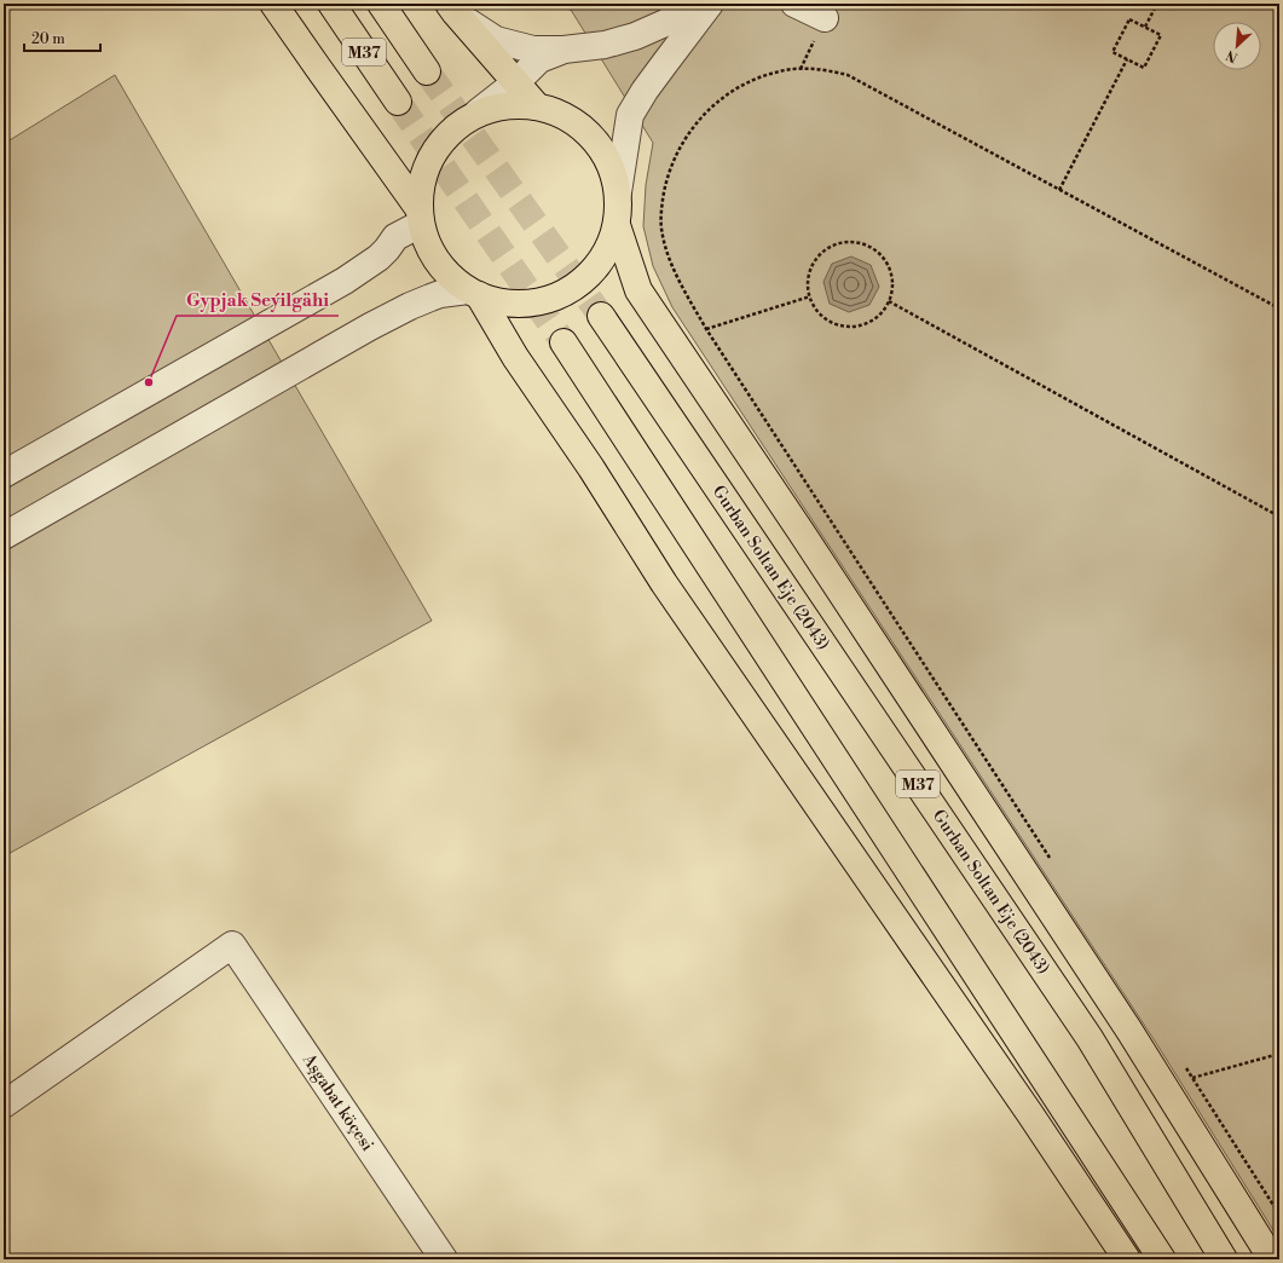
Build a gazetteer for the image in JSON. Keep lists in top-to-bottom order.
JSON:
{
  "streets": {
    "highway": ["M37", "Gurban Soltan Eje (2043)"],
    "street": ["Aşgabat köçesi"]
  },
  "places": ["Gypjak Seýilgähi"],
  "scale_bar": "20 m",
  "north": "bottom left"
}
